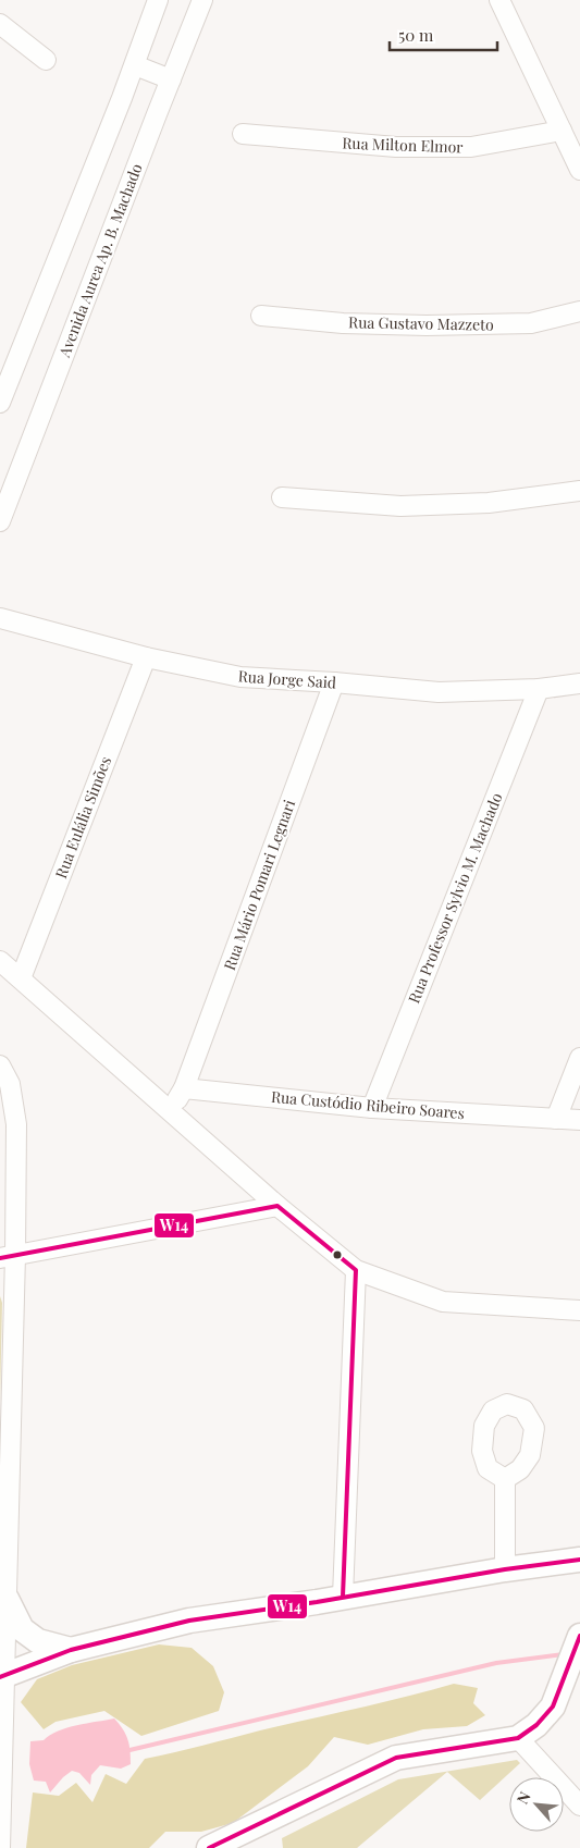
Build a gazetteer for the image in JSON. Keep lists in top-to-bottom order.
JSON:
{
  "streets": {
    "street": [
      "Rua Milton Elmor",
      "Avenida Aurea Ap. B. Machado",
      "Rua Gustavo Mazzeto",
      "Rua Jorge Said",
      "Rua Eulália Simões",
      "Rua Mário Pomari Legnari",
      "Rua Professor Sylvio M. Machado",
      "Rua Custódio Ribeiro Soares"
    ]
  },
  "crossings": [
    ["Rua Jorge Said", "Rua Eulália Simões"],
    ["Rua Jorge Said", "Rua Mário Pomari Legnari"],
    ["Rua Jorge Said", "Rua Professor Sylvio M. Machado"],
    ["Rua Mário Pomari Legnari", "Rua Custódio Ribeiro Soares"],
    ["Rua Professor Sylvio M. Machado", "Rua Custódio Ribeiro Soares"]
  ],
  "lines": ["transit line W14"],
  "scale_bar": "50 m",
  "north": "top left"
}
